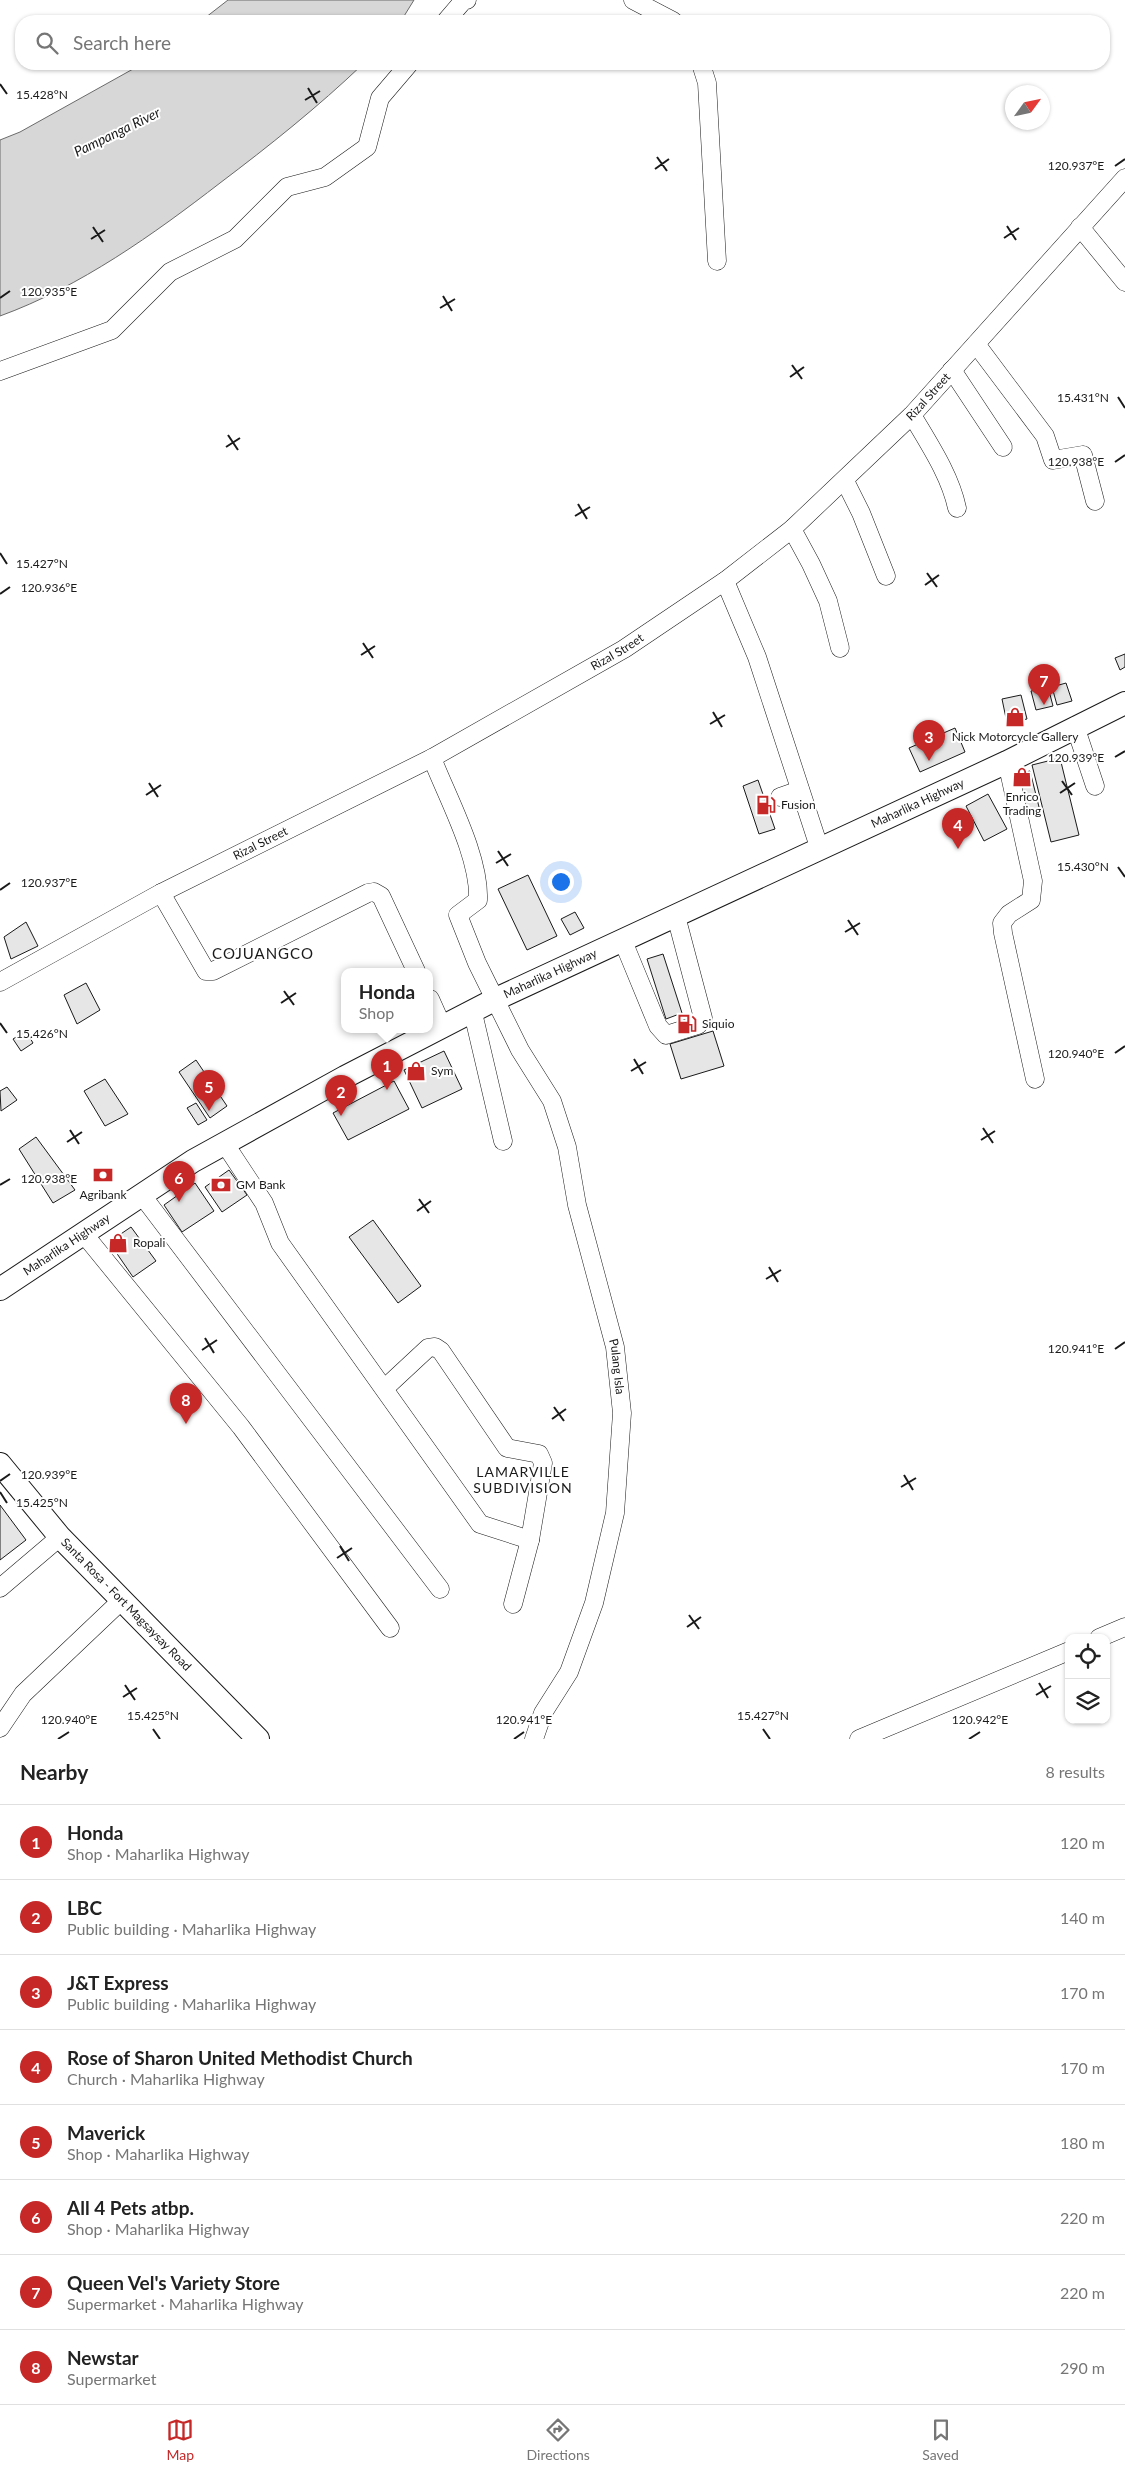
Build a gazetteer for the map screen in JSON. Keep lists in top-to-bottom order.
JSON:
{
  "streets": {
    "main road": ["Maharlika Highway", "Santa Rosa - Fort Magsaysay Road"],
    "street": ["Rizal Street", "Pulang Isla"]
  },
  "crossings": [
    ["Rizal Street", "Pulang Isla"],
    ["Maharlika Highway", "Pulang Isla"]
  ],
  "districts": ["COJUANGCO", "LAMARVILLE SUBDIVISION"],
  "water": ["Pampanga River"],
  "places": {
    "shop": [
      "Nick Motorcycle Gallery",
      "Enrico Trading",
      "Sym",
      "Ropali"
    ],
    "fuel station": ["Fusion", "Siquio"],
    "bank": ["Agribank", "GM Bank"]
  },
  "north": "top right",
  "page": {
    "search": "Search here",
    "pins": [
      "7",
      "3",
      "4",
      "1",
      "5",
      "2",
      "6",
      "8"
    ],
    "popup": ["Honda", "Shop"],
    "heading": ["Nearby", "8 results"],
    "list": [
      {
        "mark": "1",
        "name": "Honda",
        "note": "Shop · Maharlika Highway",
        "value": "120 m"
      },
      {
        "mark": "2",
        "name": "LBC",
        "note": "Public building · Maharlika Highway",
        "value": "140 m"
      },
      {
        "mark": "3",
        "name": "J&T Express",
        "note": "Public building · Maharlika Highway",
        "value": "170 m"
      },
      {
        "mark": "4",
        "name": "Rose of Sharon United Methodist Church",
        "note": "Church · Maharlika Highway",
        "value": "170 m"
      },
      {
        "mark": "5",
        "name": "Maverick",
        "note": "Shop · Maharlika Highway",
        "value": "180 m"
      },
      {
        "mark": "6",
        "name": "All 4 Pets atbp.",
        "note": "Shop · Maharlika Highway",
        "value": "220 m"
      },
      {
        "mark": "7",
        "name": "Queen Vel's Variety Store",
        "note": "Supermarket · Maharlika Highway",
        "value": "220 m"
      },
      {
        "mark": "8",
        "name": "Newstar",
        "note": "Supermarket",
        "value": "290 m"
      }
    ],
    "nav": ["Map", "Directions", "Saved"]
  },
  "coordinates": [
    "15.428°N",
    "120.937°E",
    "120.935°E",
    "15.431°N",
    "120.938°E",
    "15.427°N",
    "120.936°E",
    "120.939°E",
    "15.430°N",
    "15.426°N",
    "120.940°E",
    "120.941°E",
    "15.425°N",
    "120.942°E"
  ]
}
